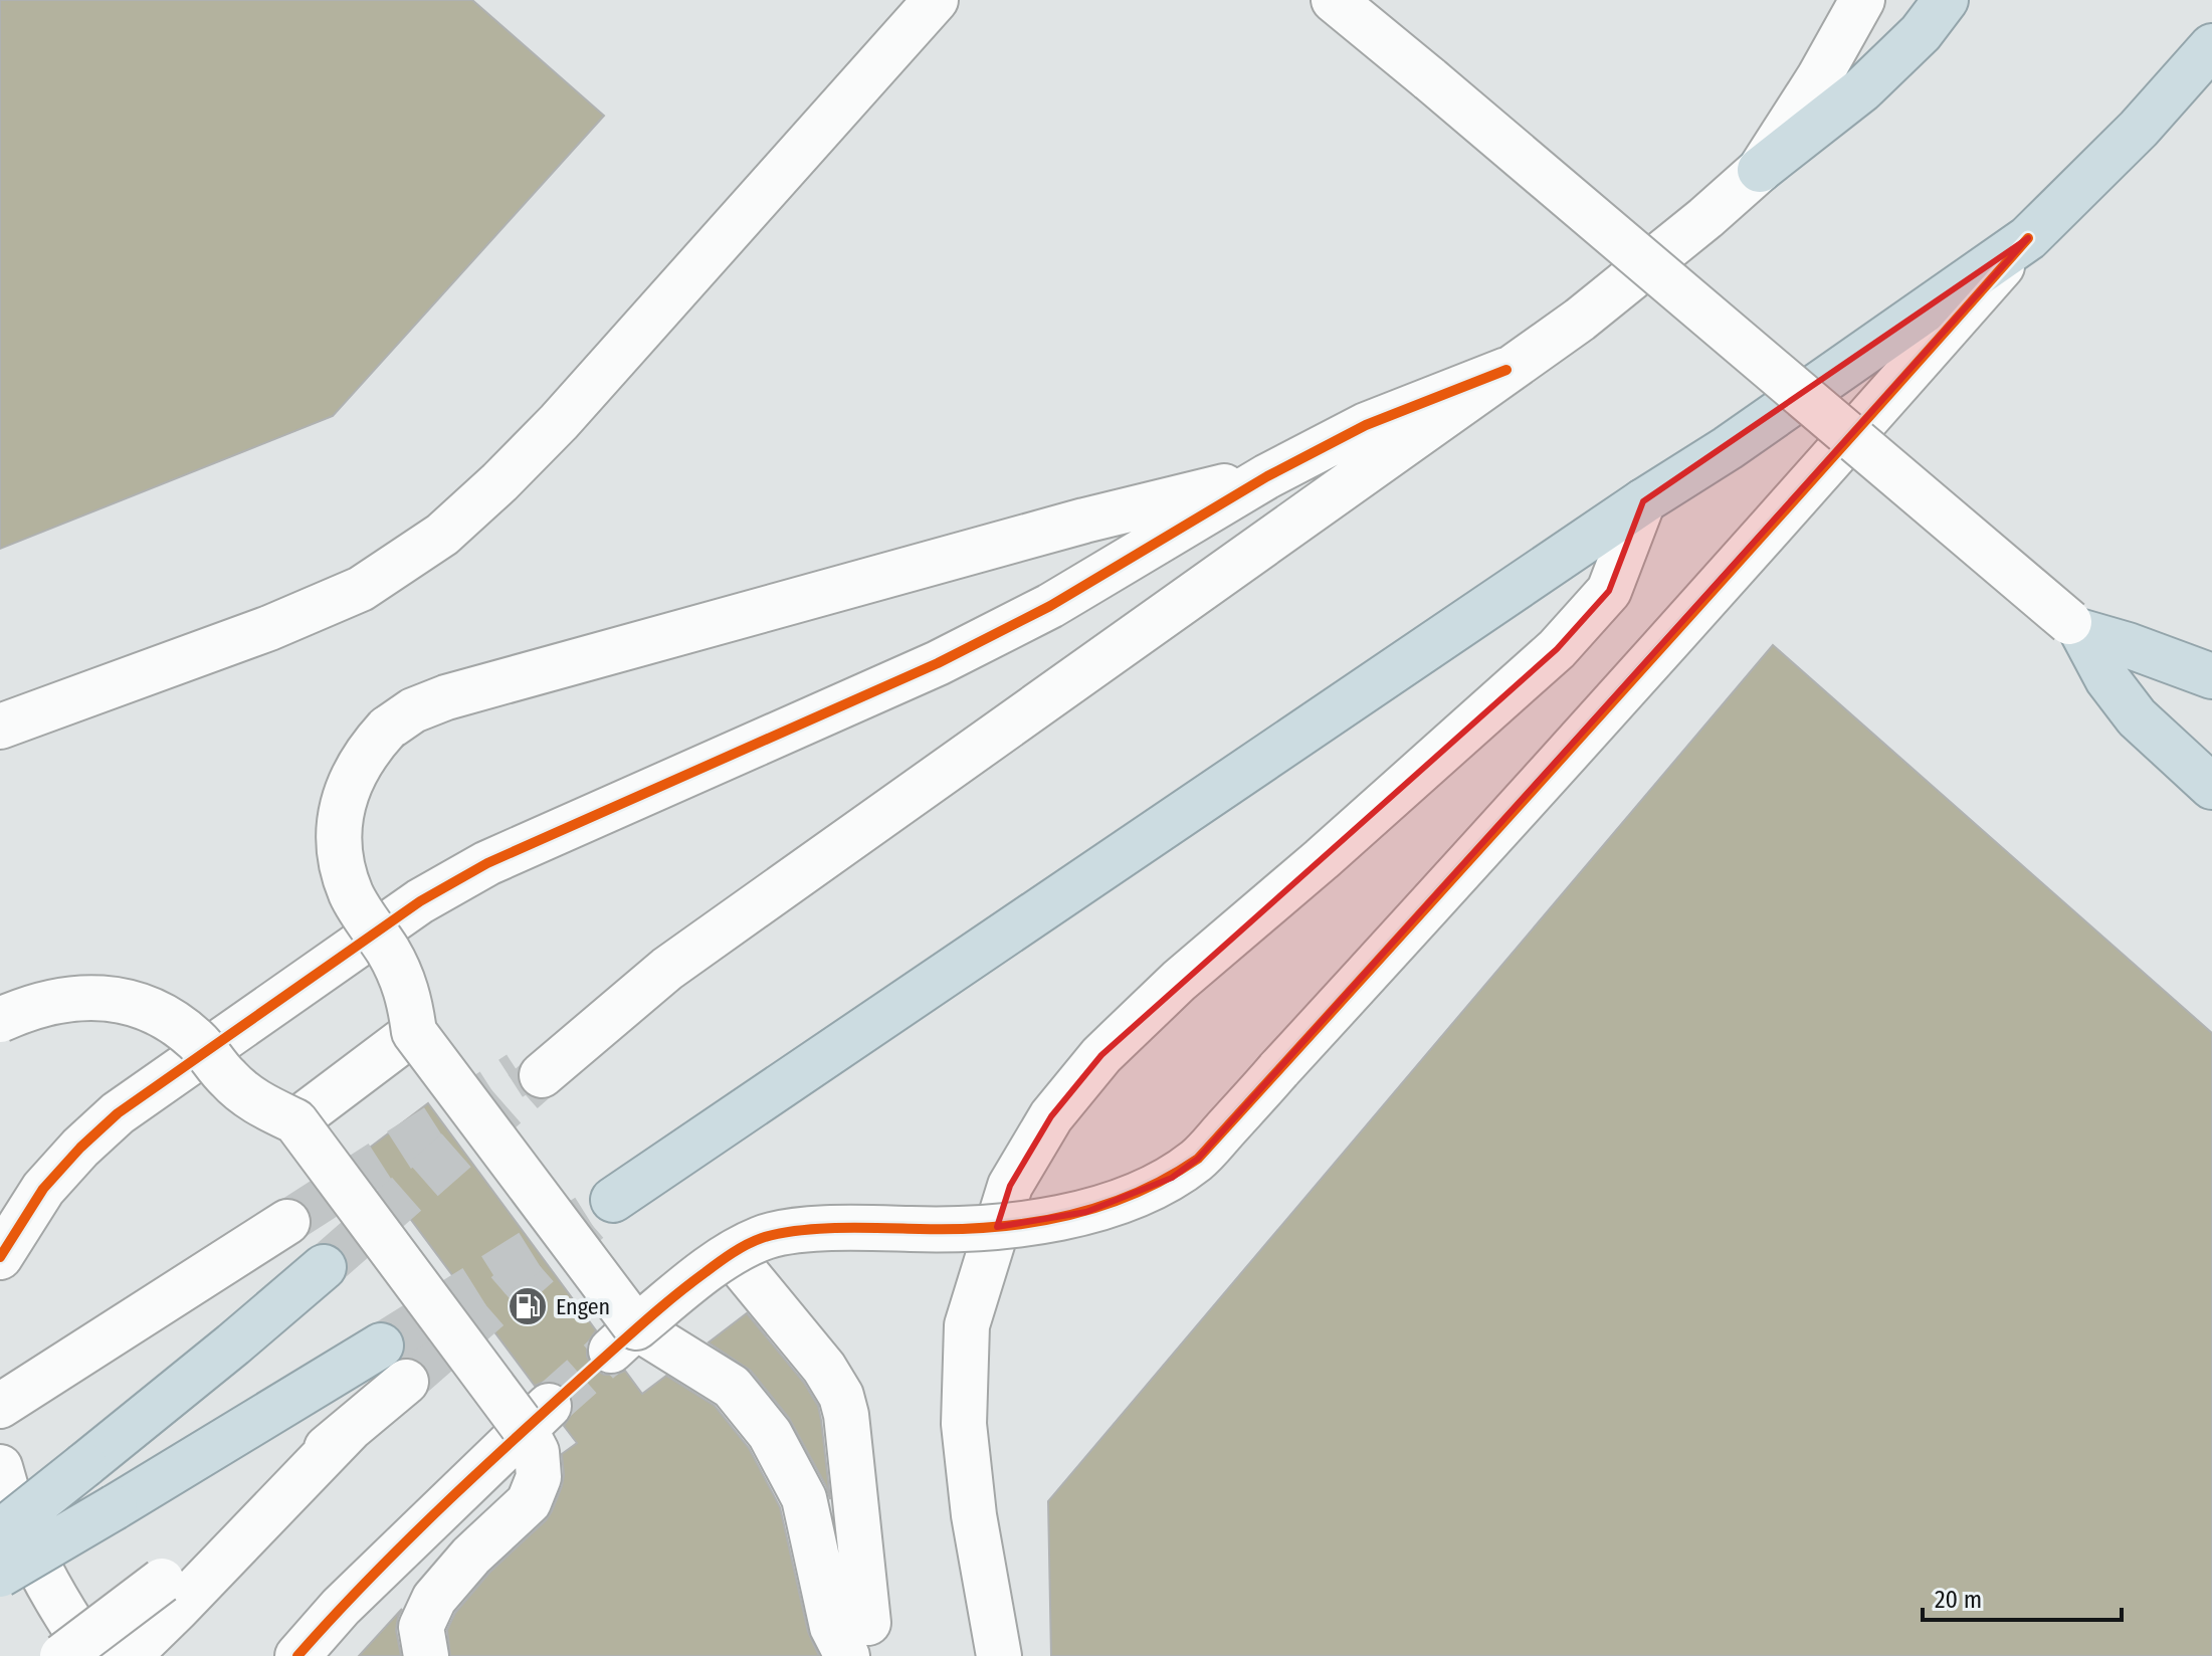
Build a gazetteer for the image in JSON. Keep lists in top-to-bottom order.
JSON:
{
  "places": {
    "fuel station": ["Engen"]
  },
  "scale_bar": "20 m"
}
